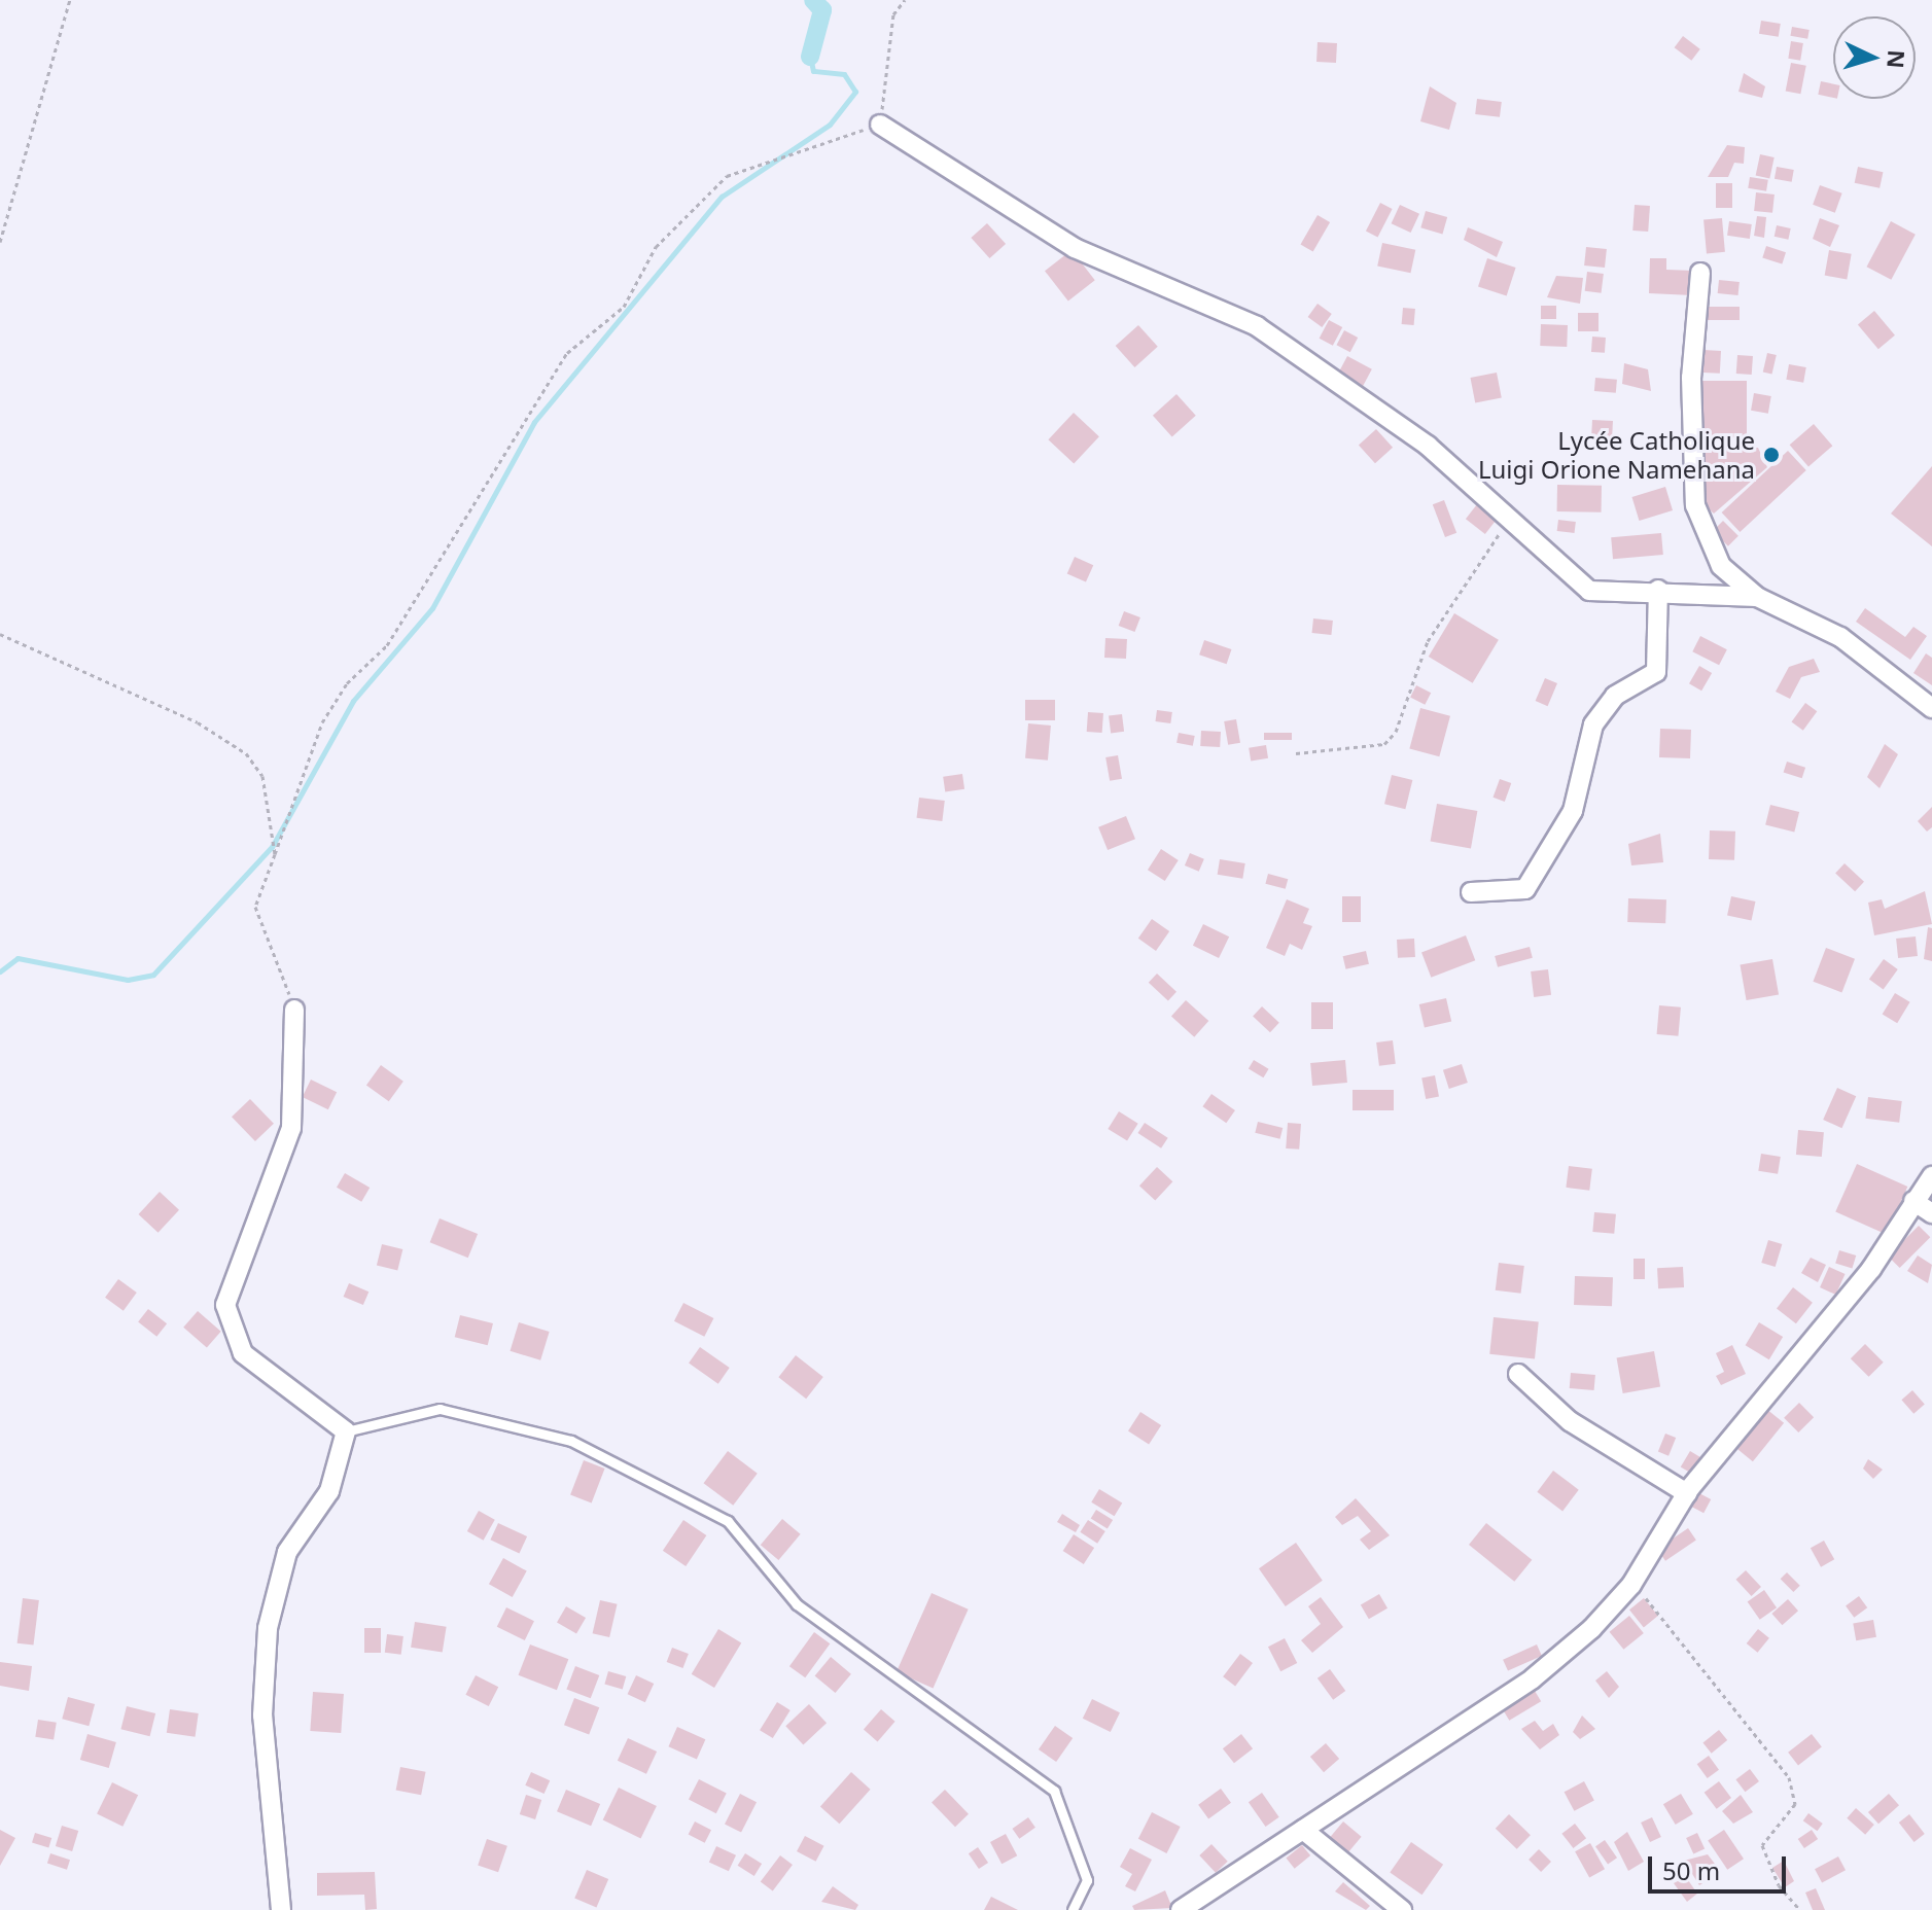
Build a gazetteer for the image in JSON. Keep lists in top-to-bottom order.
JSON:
{
  "places": ["Lycée Catholique Luigi Orione Namehana"],
  "scale_bar": "50 m",
  "north": "right"
}
